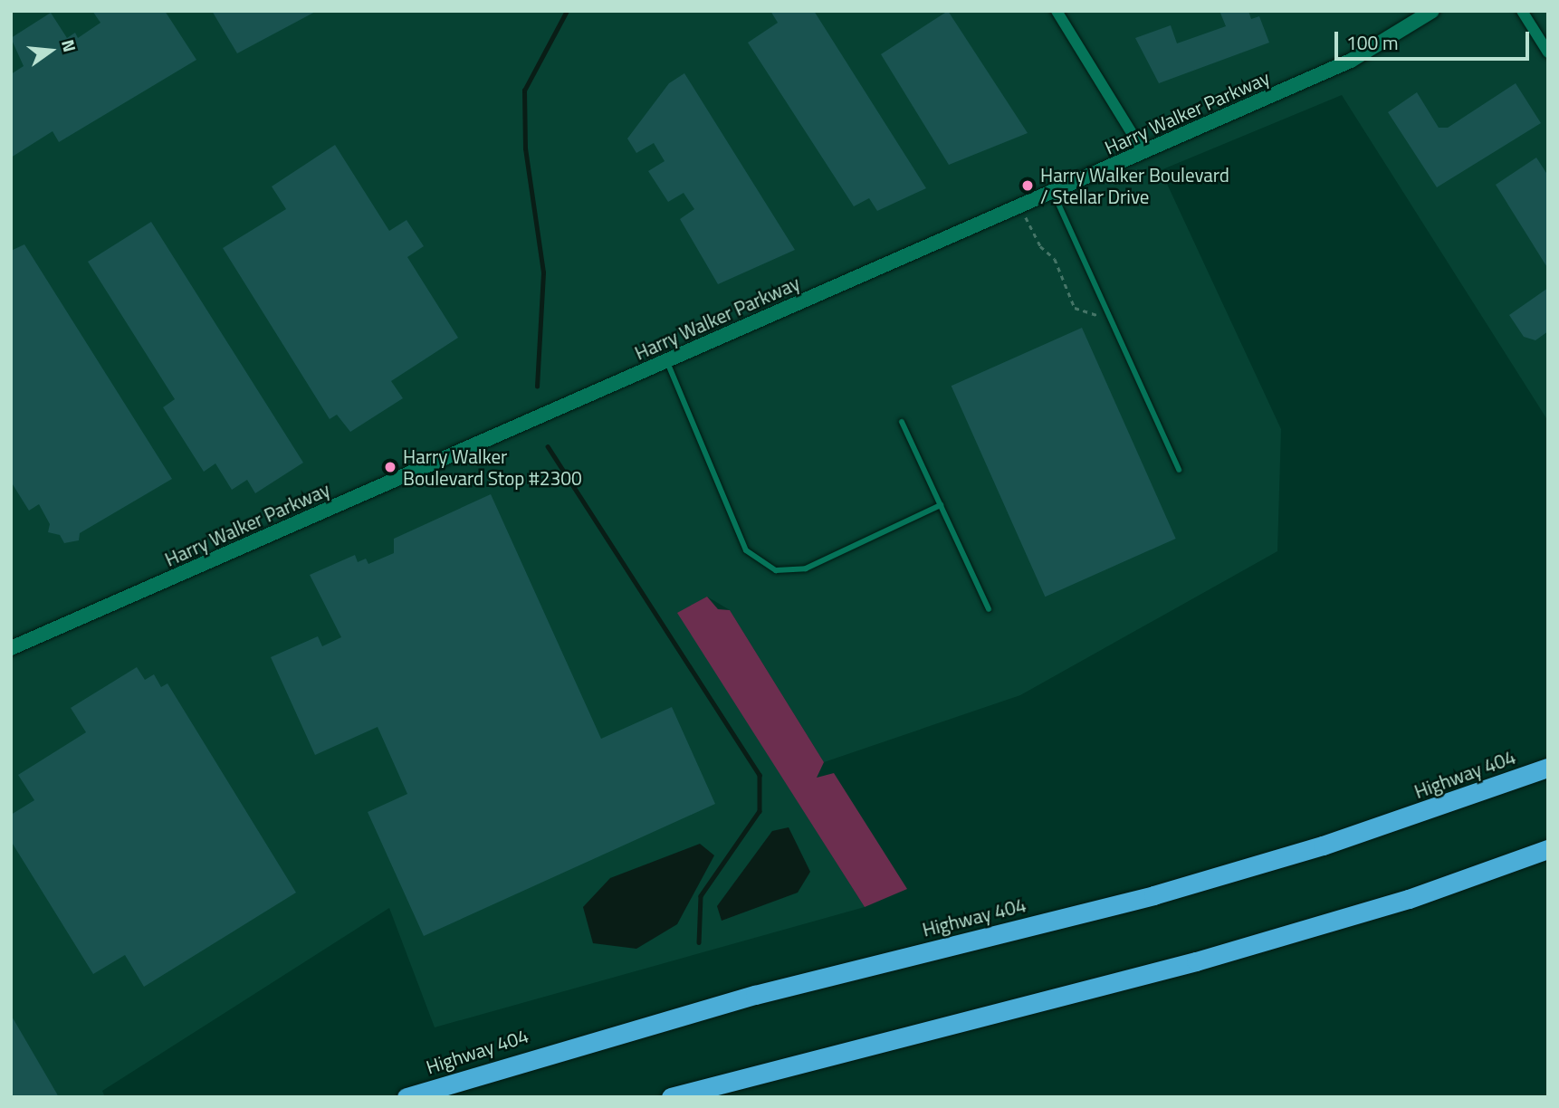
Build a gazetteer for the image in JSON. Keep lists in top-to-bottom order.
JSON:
{
  "streets": {
    "highway": ["Highway 404"],
    "street": ["Harry Walker Parkway"]
  },
  "places": ["Harry Walker Boulevard / Stellar Drive", "Harry Walker Boulevard Stop #2300"],
  "scale_bar": "100 m",
  "north": "right"
}
